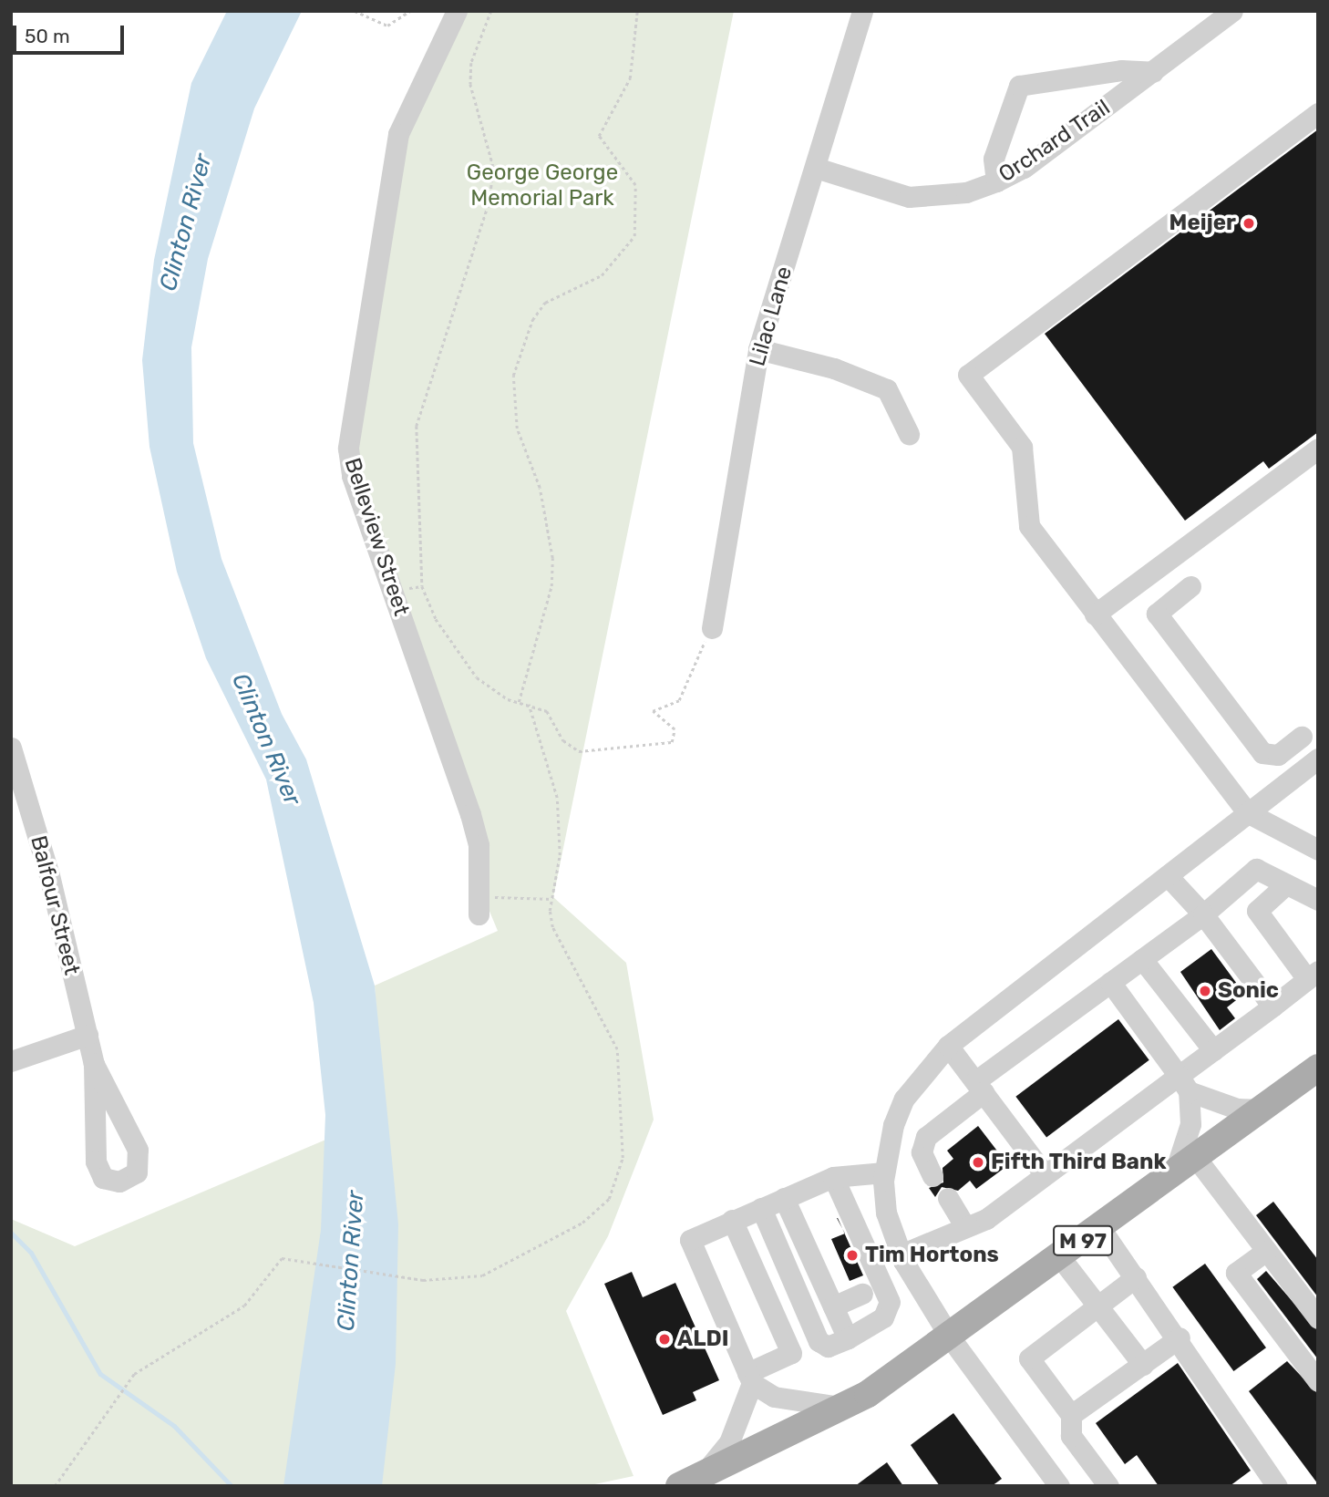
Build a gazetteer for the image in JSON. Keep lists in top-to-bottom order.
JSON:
{
  "streets": {
    "main road": ["M 97"],
    "street": [
      "Orchard Trail",
      "Lilac Lane",
      "Belleview Street",
      "Balfour Street"
    ]
  },
  "crossings": [
    ["Orchard Trail", "Lilac Lane"]
  ],
  "water": ["Clinton River"],
  "parks": ["George George Memorial Park"],
  "places": [
    "Meijer",
    "Sonic",
    "Fifth Third Bank",
    "Tim Hortons",
    "ALDI"
  ],
  "scale_bar": "50 m"
}
